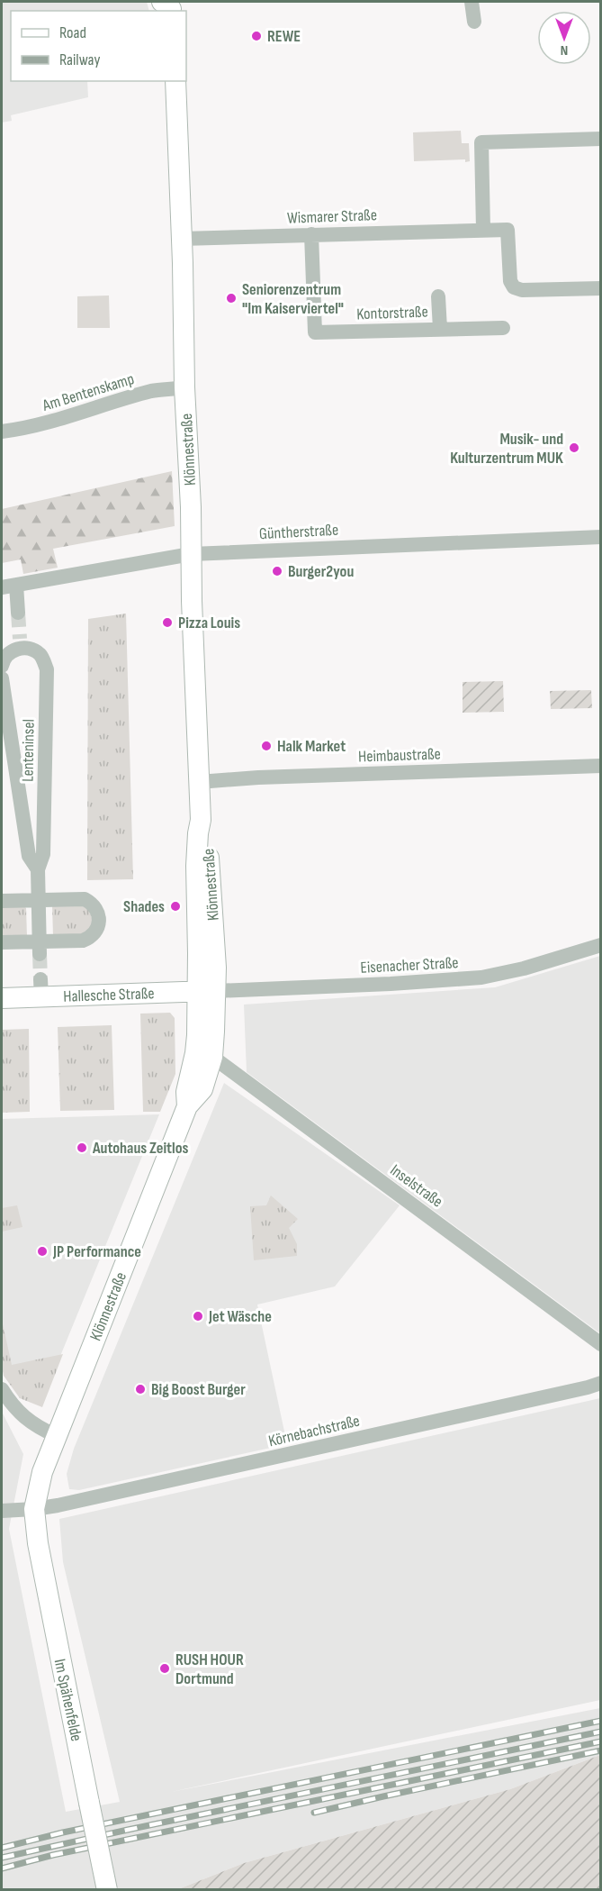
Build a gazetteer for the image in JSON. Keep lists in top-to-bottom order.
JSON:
{
  "streets": {
    "main road": ["Klönnestraße", "Hallesche Straße", "Im Spähenfelde"],
    "street": [
      "Wismarer Straße",
      "Kontorstraße",
      "Am Bentenskamp",
      "Güntherstraße",
      "Lenteninsel",
      "Heimbaustraße",
      "Eisenacher Straße",
      "Inselstraße",
      "Körnebachstraße"
    ]
  },
  "crossings": [
    ["Wismarer Straße", "Kontorstraße"],
    ["Wismarer Straße", "Klönnestraße"],
    ["Am Bentenskamp", "Klönnestraße"],
    ["Klönnestraße", "Güntherstraße"],
    ["Klönnestraße", "Heimbaustraße"],
    ["Klönnestraße", "Eisenacher Straße"],
    ["Klönnestraße", "Hallesche Straße"],
    ["Klönnestraße", "Inselstraße"],
    ["Klönnestraße", "Körnebachstraße"],
    ["Klönnestraße", "Im Spähenfelde"],
    ["Eisenacher Straße", "Hallesche Straße"],
    ["Körnebachstraße", "Im Spähenfelde"]
  ],
  "places": [
    "REWE",
    "Seniorenzentrum \"Im Kaiserviertel\"",
    "Musik- und Kulturzentrum MUK",
    "Burger2you",
    "Pizza Louis",
    "Halk Market",
    "Shades",
    "Autohaus Zeitlos",
    "JP Performance",
    "Jet Wäsche",
    "Big Boost Burger",
    "RUSH HOUR Dortmund"
  ],
  "legend": ["Road", "Railway"],
  "north": "bottom"
}
